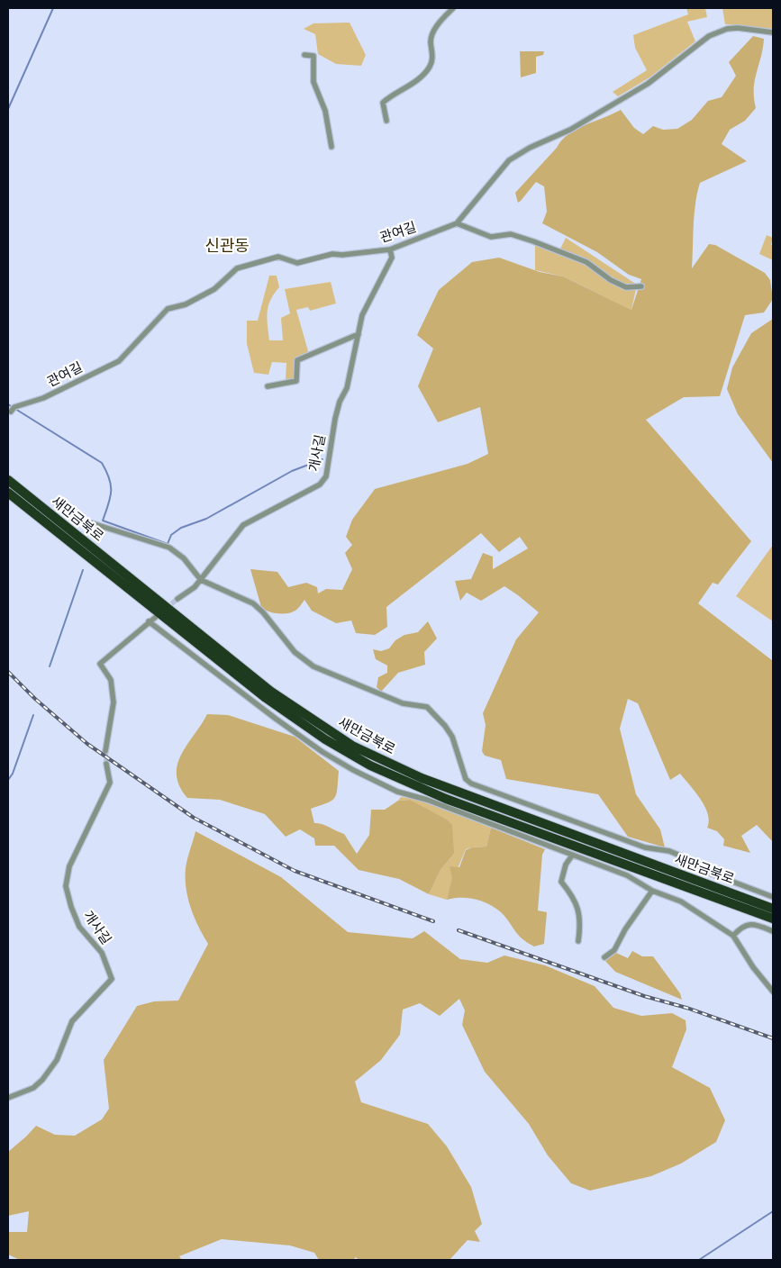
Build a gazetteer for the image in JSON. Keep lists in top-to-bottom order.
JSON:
{
  "streets": {
    "highway": ["새만금북로"],
    "street": ["관여길", "개사길"]
  },
  "crossings": [
    ["관여길", "개사길"]
  ],
  "districts": ["신관동"]
}
